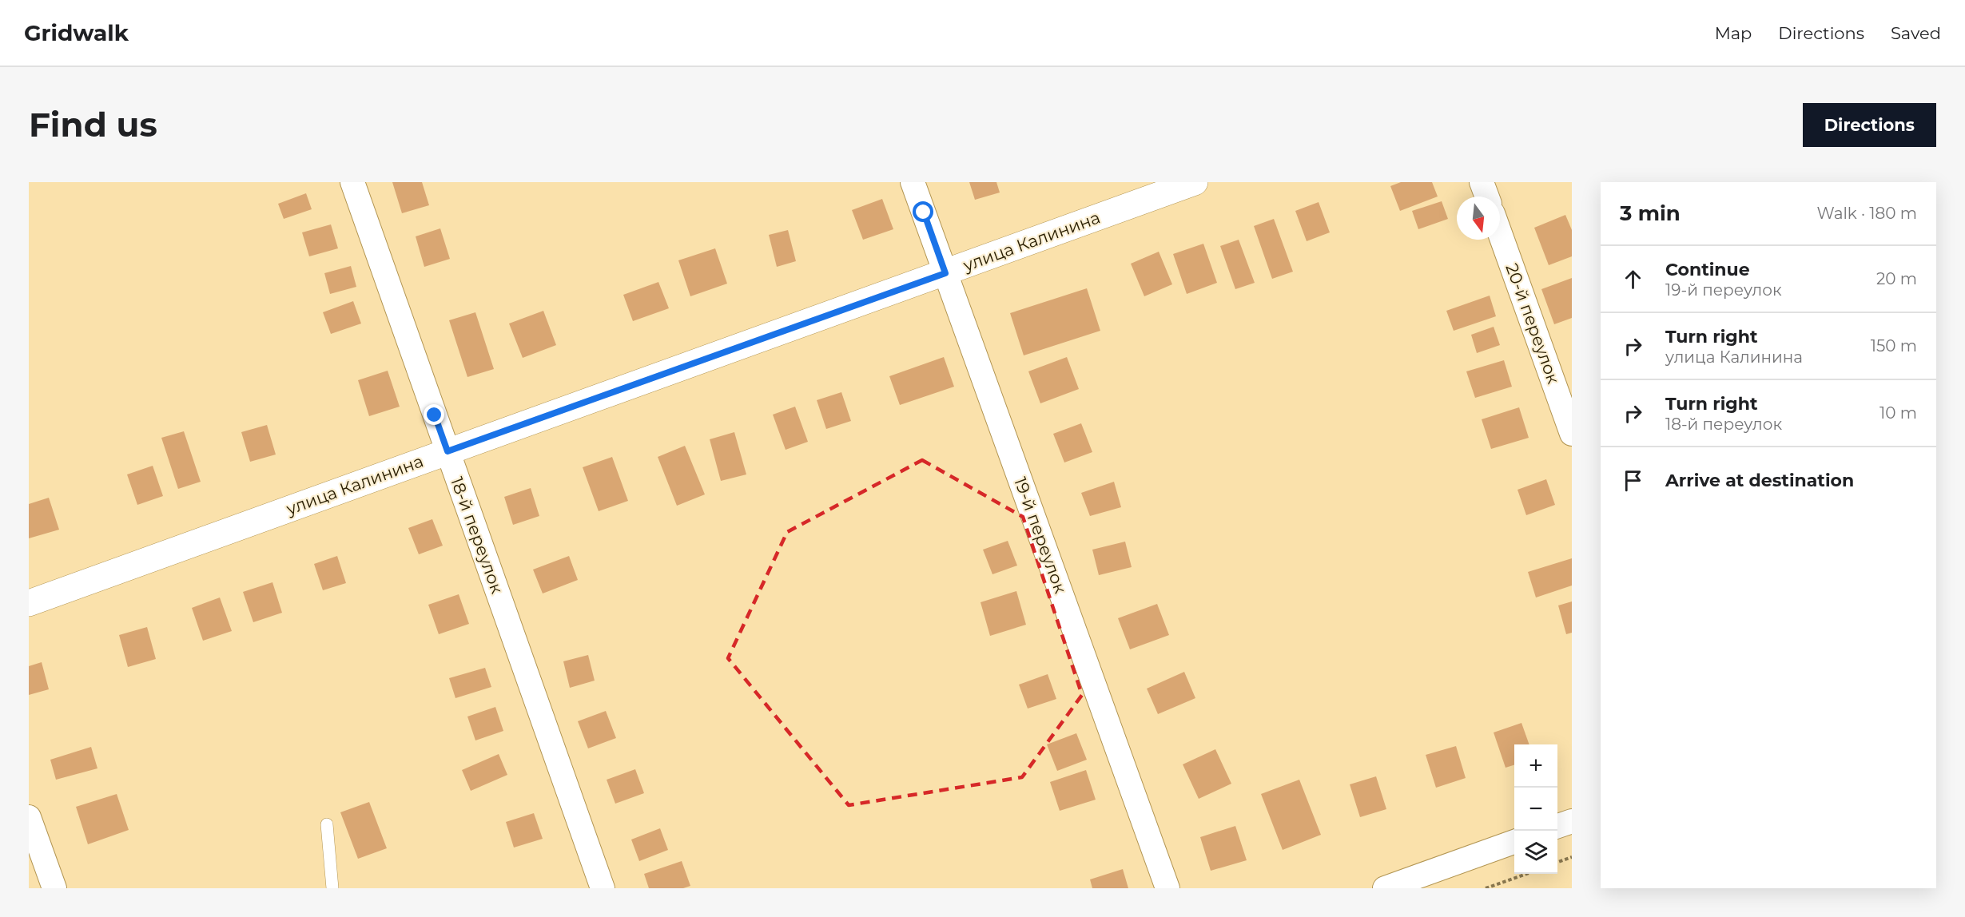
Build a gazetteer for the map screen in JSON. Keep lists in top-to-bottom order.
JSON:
{
  "streets": {
    "main road": ["улица Калинина"],
    "street": ["20-й переулок", "18-й переулок", "19-й переулок"]
  },
  "crossings": [
    ["улица Калинина", "18-й переулок"],
    ["улица Калинина", "19-й переулок"]
  ],
  "north": "bottom",
  "page": {
    "header": "Gridwalk",
    "nav": ["Map", "Directions", "Saved"],
    "buttons": "Directions",
    "title": "Find us",
    "heading": ["3 min", "Walk · 180 m"],
    "list": [
      ["Continue", "19-й переулок", "20 m"],
      ["Turn right", "улица Калинина", "150 m"],
      ["Turn right", "18-й переулок", "10 m"],
      "Arrive at destination"
    ],
    "map_buttons": ["+", "−"]
  }
}
